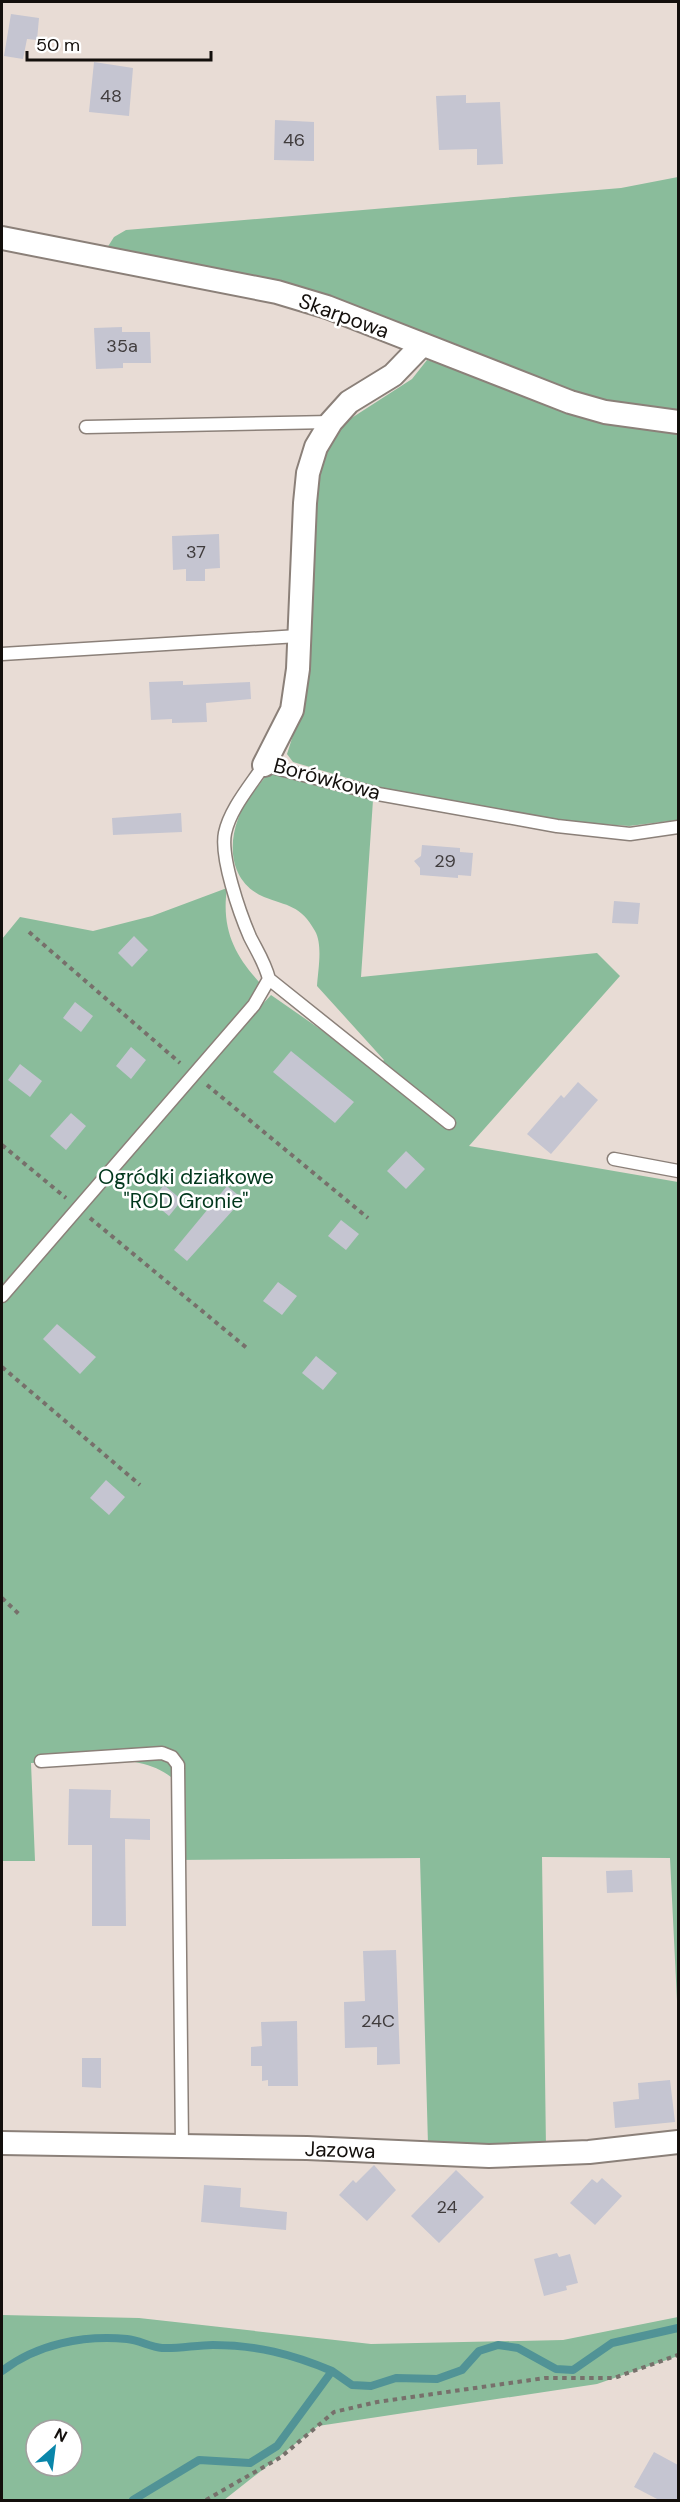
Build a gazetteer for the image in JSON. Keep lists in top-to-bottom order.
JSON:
{
  "streets": {
    "street": ["Skarpowa", "Borówkowa", "Jazowa"]
  },
  "crossings": [
    ["Skarpowa", "Borówkowa"]
  ],
  "parks": ["Ogródki działkowe \"ROD Gronie\""],
  "house_numbers": [
    "48",
    "46",
    "35a",
    "37",
    "29",
    "24C",
    "24"
  ],
  "scale_bar": "50 m",
  "north": "top right"
}
